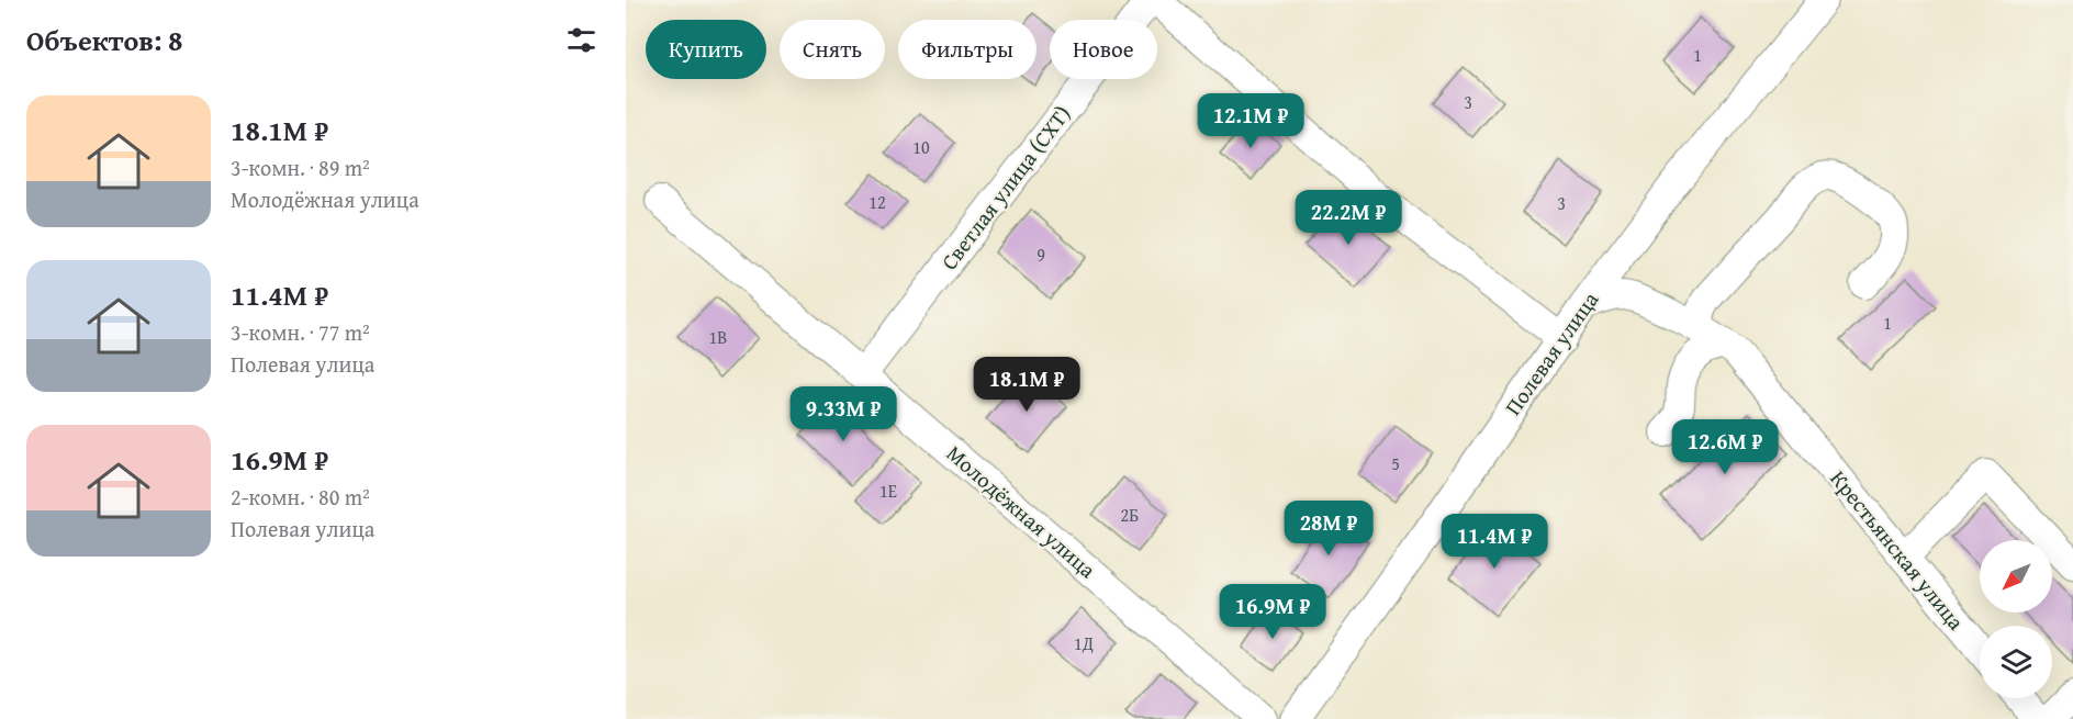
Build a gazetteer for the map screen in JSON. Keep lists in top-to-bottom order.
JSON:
{
  "streets": {
    "street": [
      "Светлая улица (СХТ)",
      "Полевая улица",
      "Молодёжная улица",
      "Крестьянская улица"
    ]
  },
  "crossings": [
    ["Светлая улица (СХТ)", "Молодёжная улица"],
    ["Полевая улица", "Крестьянская улица"]
  ],
  "house_numbers": [
    "1",
    "3",
    "10",
    "12",
    "3",
    "9",
    "1",
    "1В",
    "5",
    "1Е",
    "2Б",
    "1Д"
  ],
  "north": "bottom left",
  "page": {
    "heading": "Объектов: 8",
    "chip": [
      "Купить",
      "Снять",
      "Фильтры",
      "Новое"
    ],
    "list": [
      {
        "name": "18.1M ₽",
        "note": "3-комн. · 89 m² · Молодёжная улица"
      },
      {
        "name": "11.4M ₽",
        "note": "3-комн. · 77 m² · Полевая улица"
      },
      {
        "name": "16.9M ₽",
        "note": "2-комн. · 80 m² · Полевая улица"
      }
    ],
    "price": [
      "12.1M ₽",
      "22.2M ₽",
      "18.1M ₽",
      "9.33M ₽",
      "12.6M ₽",
      "28M ₽",
      "11.4M ₽",
      "16.9M ₽"
    ]
  }
}
